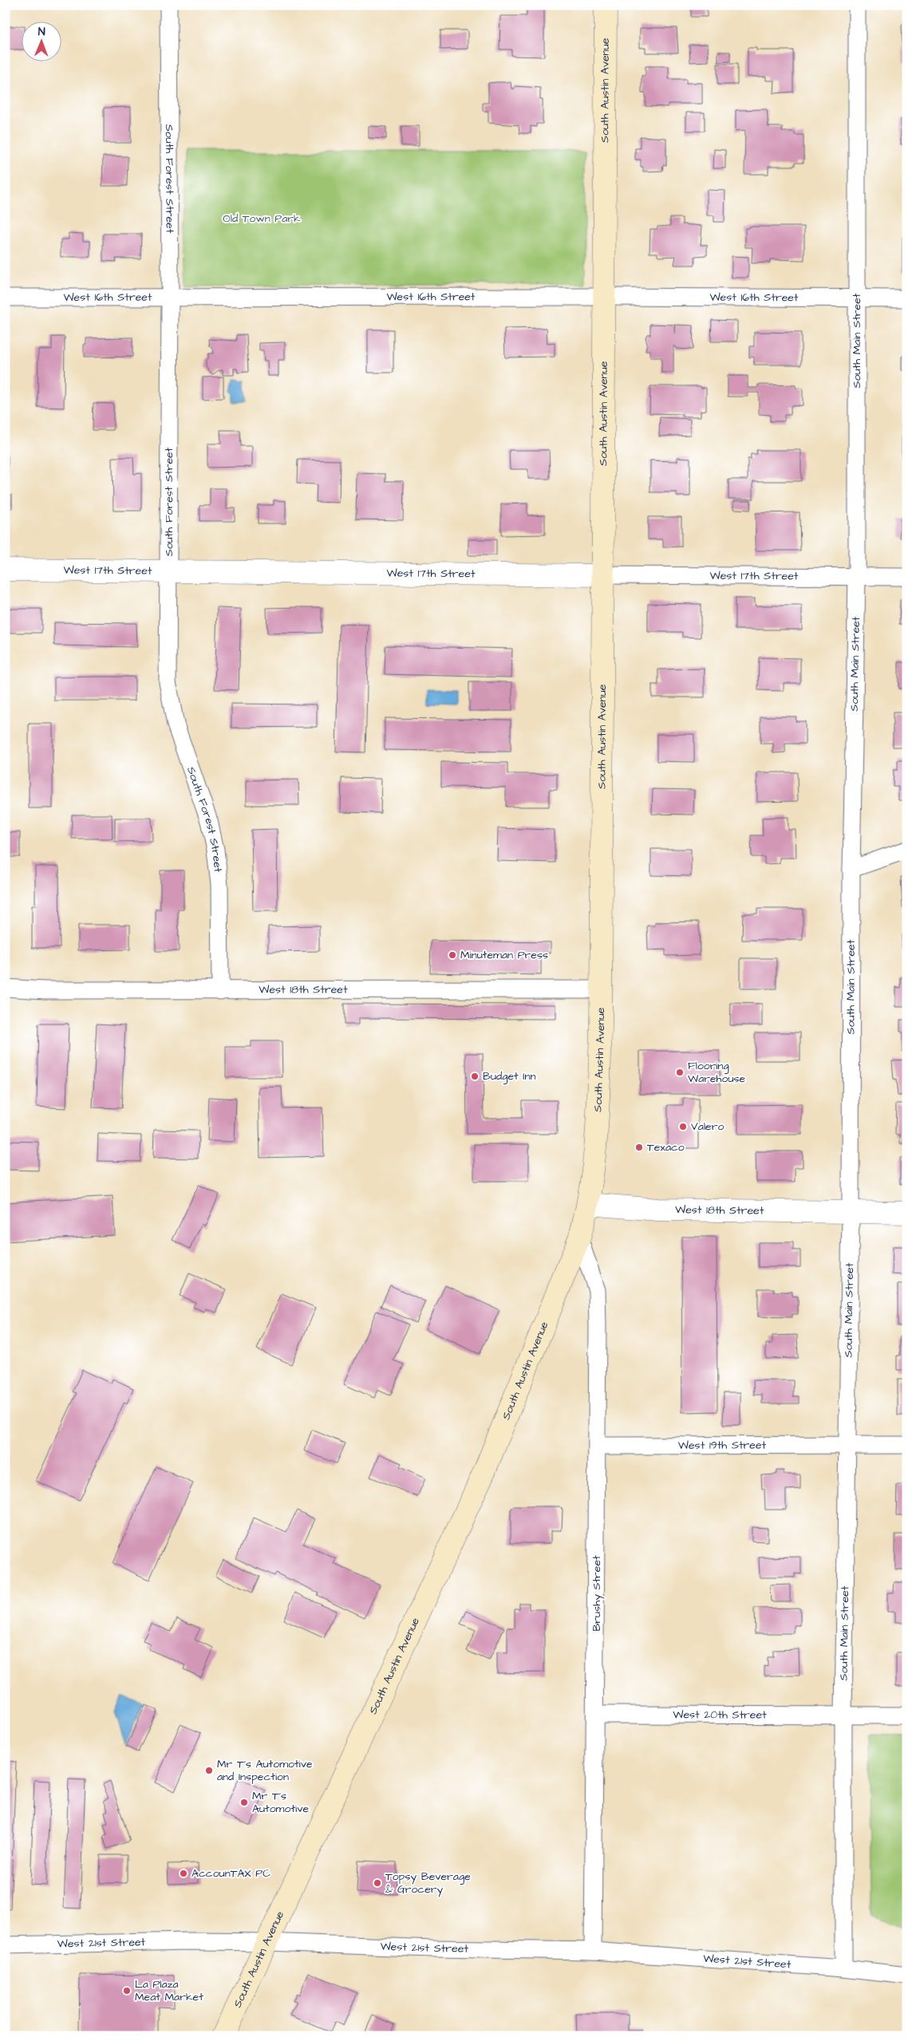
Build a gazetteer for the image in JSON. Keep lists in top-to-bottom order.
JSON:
{
  "streets": {
    "main road": ["South Austin Avenue"],
    "street": [
      "South Forest Street",
      "West 16th Street",
      "South Main Street",
      "West 17th Street",
      "West 18th Street",
      "West 19th Street",
      "Brushy Street",
      "West 20th Street",
      "West 21st Street"
    ]
  },
  "crossings": [
    ["South Austin Avenue", "West 16th Street"],
    ["South Austin Avenue", "West 17th Street"],
    ["South Austin Avenue", "West 18th Street"],
    ["South Austin Avenue", "Brushy Street"],
    ["South Austin Avenue", "West 21st Street"],
    ["South Forest Street", "West 16th Street"],
    ["South Forest Street", "West 17th Street"],
    ["South Forest Street", "West 18th Street"],
    ["West 16th Street", "South Main Street"],
    ["South Main Street", "West 17th Street"],
    ["South Main Street", "West 18th Street"],
    ["South Main Street", "West 19th Street"],
    ["South Main Street", "West 20th Street"],
    ["South Main Street", "West 21st Street"],
    ["West 19th Street", "Brushy Street"],
    ["Brushy Street", "West 20th Street"],
    ["Brushy Street", "West 21st Street"]
  ],
  "parks": ["Old Town Park"],
  "places": [
    "Minuteman Press",
    "Flooring Warehouse",
    "Budget Inn",
    "Valero",
    "Texaco",
    "Mr T's Automotive and Inspection",
    "Mr T's Automotive",
    "AccounTAX PC",
    "Topsy Beverage & Grocery",
    "La Plaza Meat Market"
  ],
  "north": "top"
}
